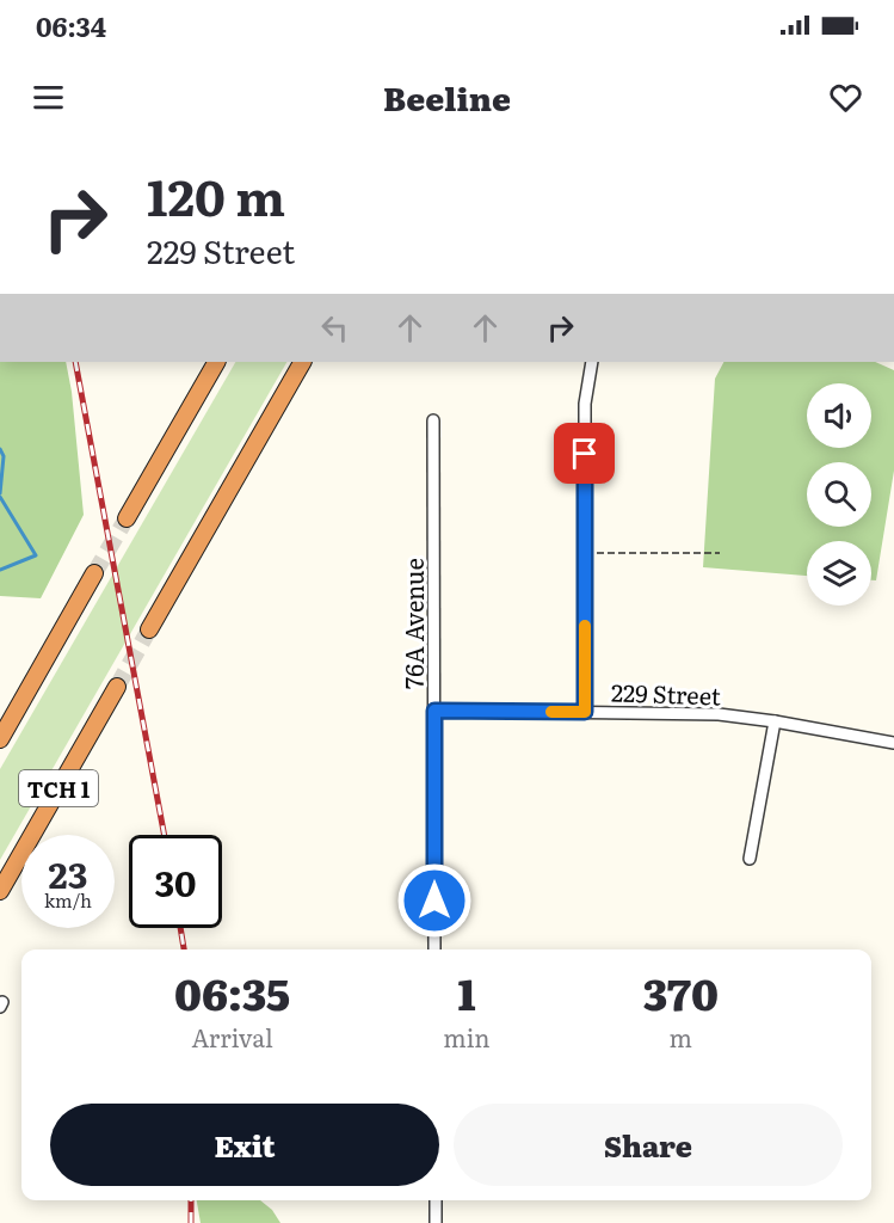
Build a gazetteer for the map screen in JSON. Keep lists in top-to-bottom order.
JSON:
{
  "streets": {
    "highway": ["TCH 1"],
    "street": ["76A Avenue", "229 Street"]
  },
  "crossings": [
    ["76A Avenue", "229 Street"]
  ],
  "page": {
    "status": "06:34",
    "header": "Beeline",
    "turn": ["120 m", "229 Street"],
    "speed": "23 km/h",
    "limit": "30",
    "eta": [
      "06:35",
      "Arrival",
      "1",
      "min",
      "370",
      "m"
    ],
    "buttons": ["Exit", "Share"]
  }
}
